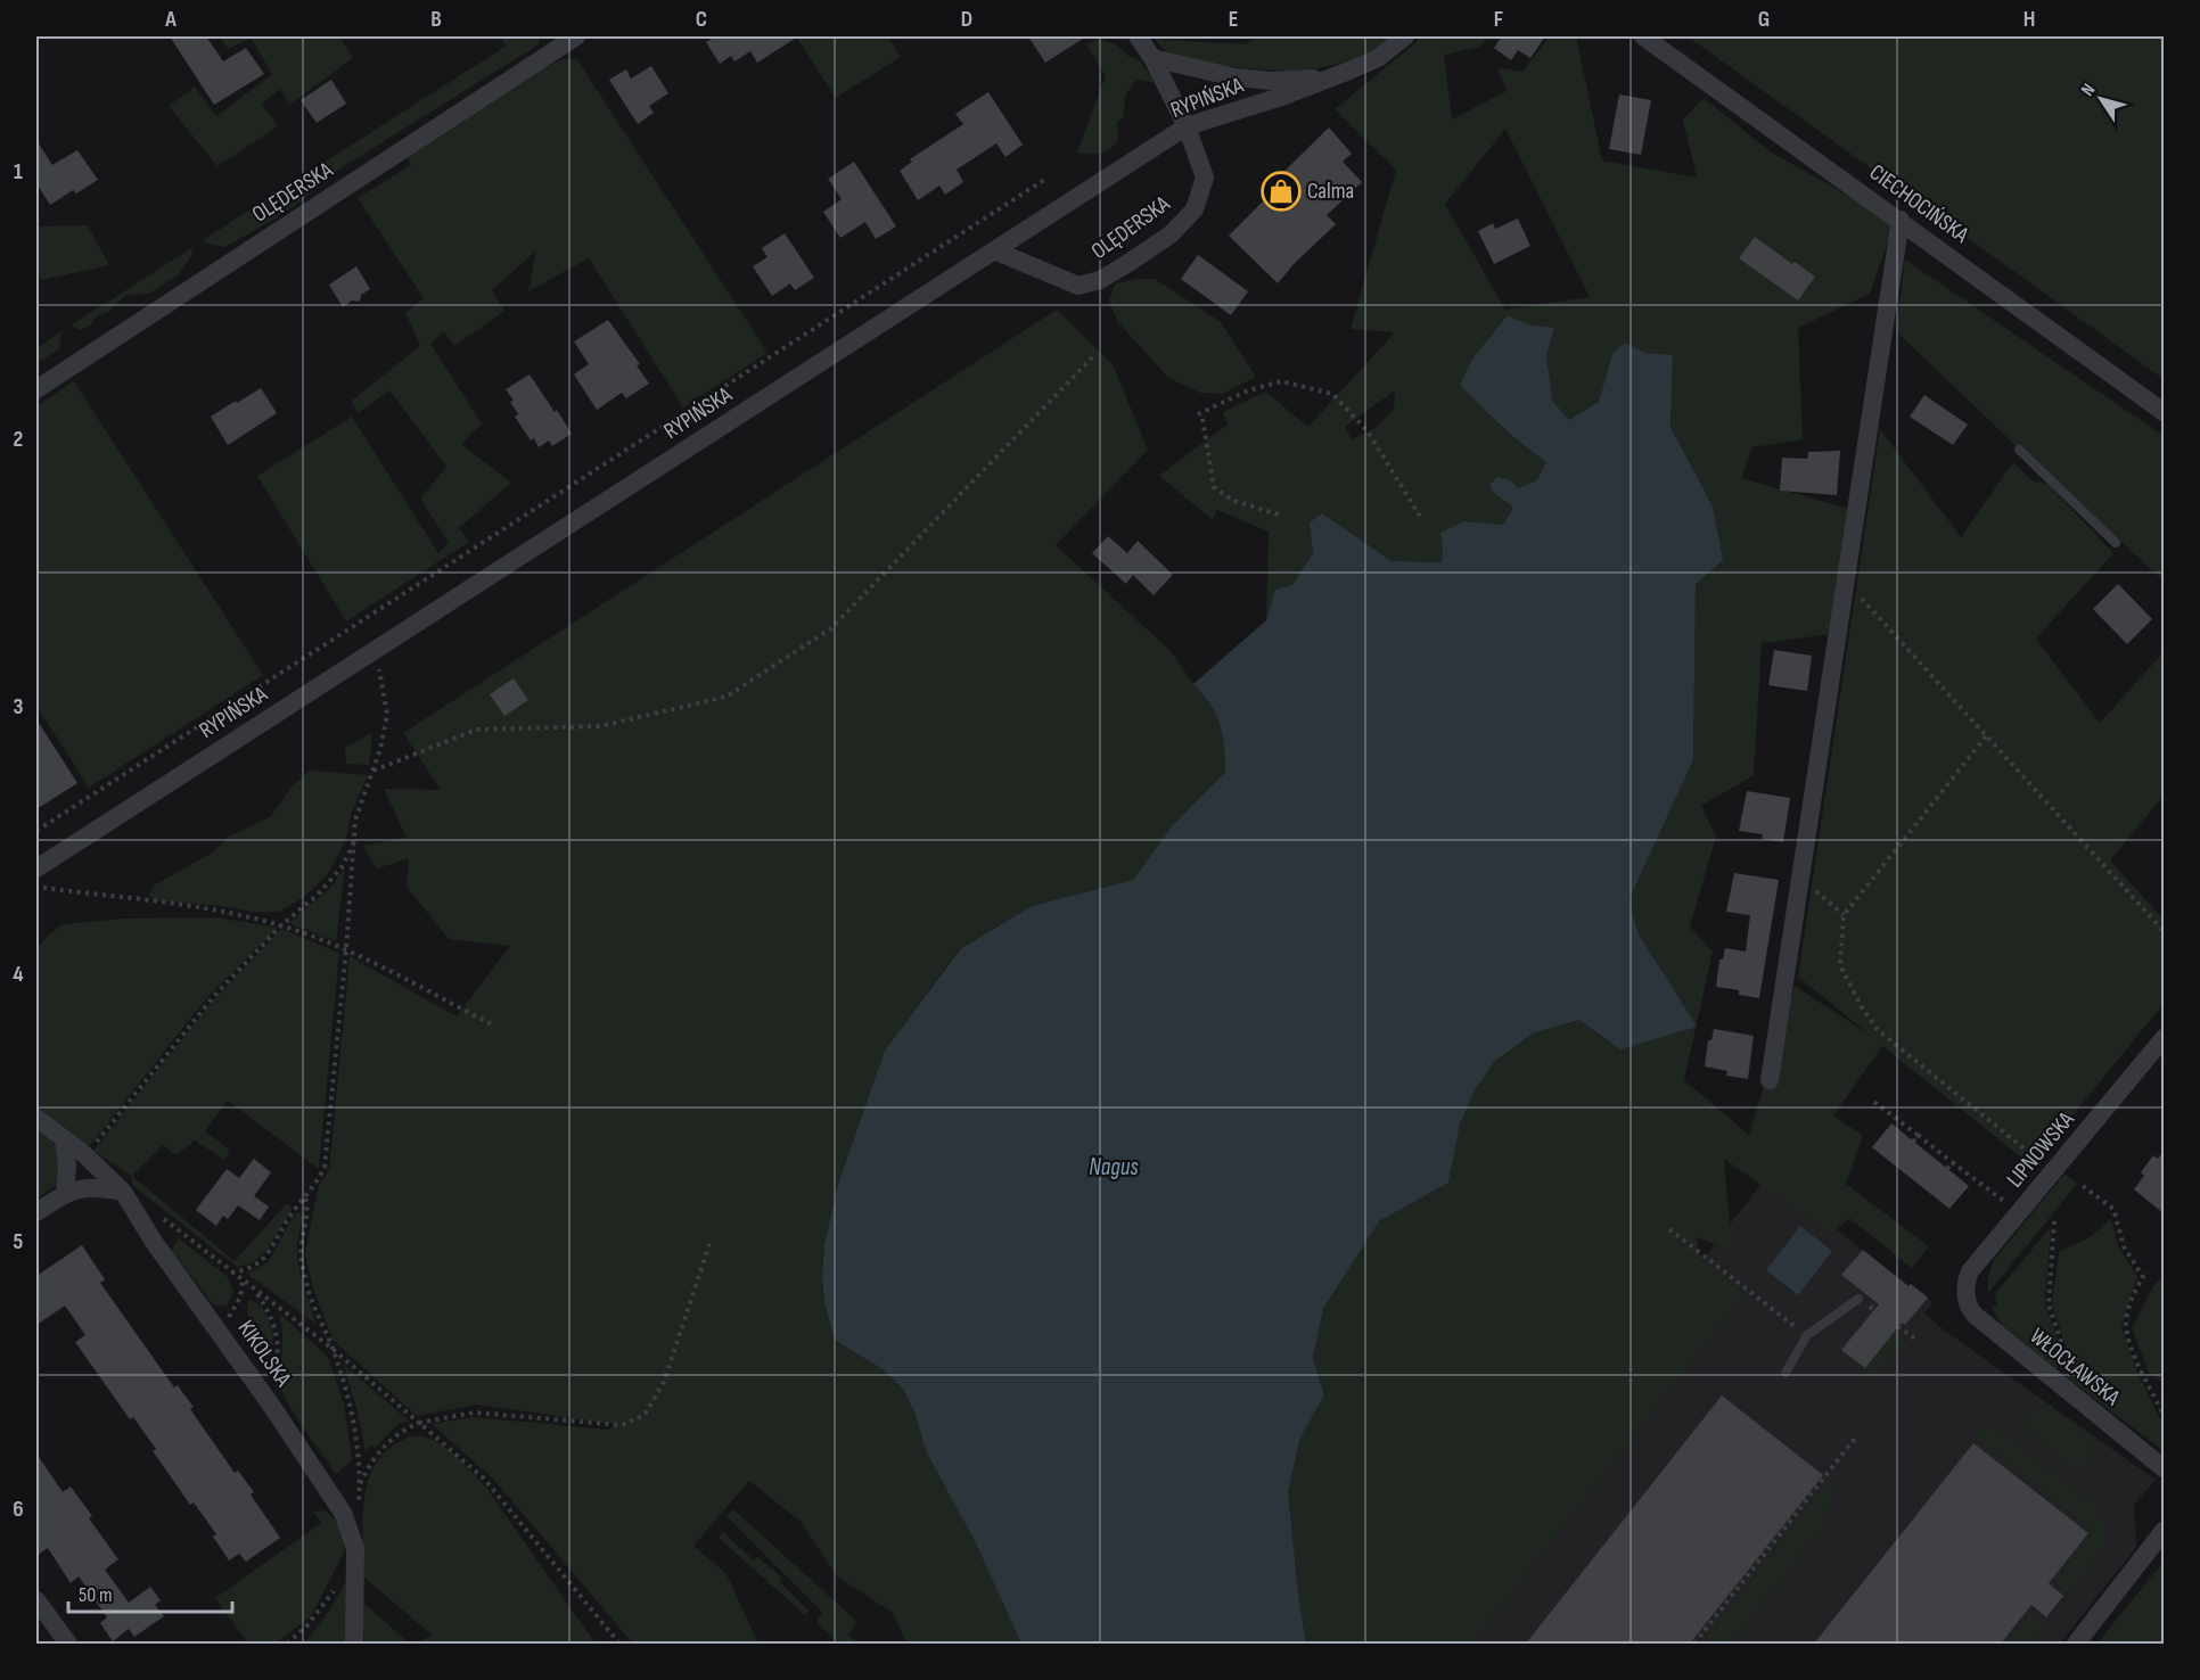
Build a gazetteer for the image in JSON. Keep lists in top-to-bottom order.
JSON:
{
  "streets": {
    "street": [
      "RYPIŃSKA",
      "OLĘDERSKA",
      "CIECHOCIŃSKA",
      "LIPNOWSKA",
      "KIKOLSKA",
      "WŁOCŁAWSKA"
    ]
  },
  "crossings": [
    ["RYPIŃSKA", "OLĘDERSKA"],
    ["LIPNOWSKA", "WŁOCŁAWSKA"]
  ],
  "water": ["Nagus"],
  "places": {
    "shop": ["Calma"]
  },
  "scale_bar": "50 m",
  "north": "top left",
  "grid": {
    "columns": [
      "A",
      "B",
      "C",
      "D",
      "E",
      "F",
      "G",
      "H"
    ],
    "rows": [
      "1",
      "2",
      "3",
      "4",
      "5",
      "6"
    ]
  }
}
